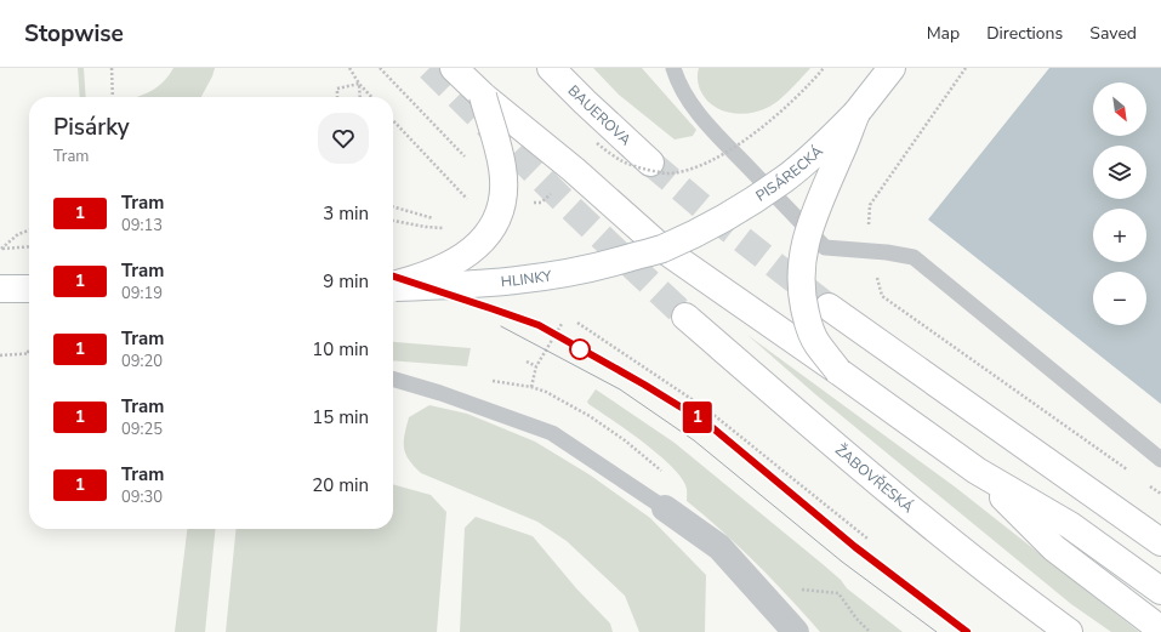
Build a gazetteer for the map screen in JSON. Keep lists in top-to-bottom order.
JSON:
{
  "streets": {
    "main road": [
      "BAUEROVA",
      "PISÁRECKÁ",
      "HLINKY",
      "ŽABOVŘESKÁ"
    ]
  },
  "crossings": [
    ["PISÁRECKÁ", "HLINKY"]
  ],
  "lines": ["tram line 1"],
  "north": "bottom right",
  "page": {
    "header": "Stopwise",
    "nav": ["Map", "Directions", "Saved"],
    "on_map": "1",
    "map_buttons": ["+", "−"],
    "heading": ["Pisárky", "Tram"],
    "list": [
      {
        "mark": "1",
        "name": "Tram",
        "note": "09:13",
        "value": "3 min"
      },
      {
        "mark": "1",
        "name": "Tram",
        "note": "09:19",
        "value": "9 min"
      },
      {
        "mark": "1",
        "name": "Tram",
        "note": "09:20",
        "value": "10 min"
      },
      {
        "mark": "1",
        "name": "Tram",
        "note": "09:25",
        "value": "15 min"
      },
      {
        "mark": "1",
        "name": "Tram",
        "note": "09:30",
        "value": "20 min"
      }
    ]
  }
}
